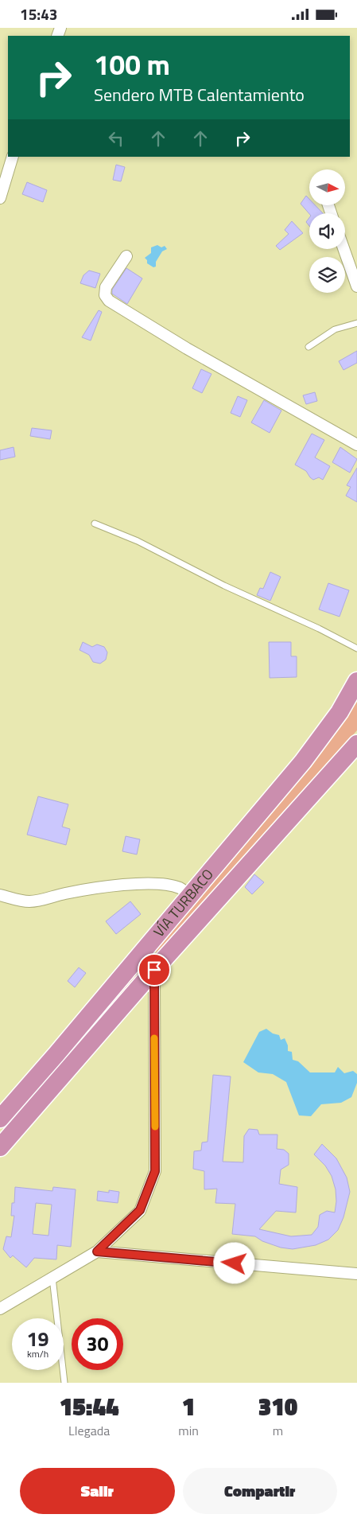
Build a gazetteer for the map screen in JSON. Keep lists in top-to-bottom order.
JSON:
{
  "streets": {
    "highway": ["VÍA TURBACO"]
  },
  "north": "right",
  "page": {
    "status": "15:43",
    "turn": ["100 m", "Sendero MTB Calentamiento"],
    "speed": "19 km/h",
    "limit": "30",
    "eta": [
      "15:44",
      "Llegada",
      "1",
      "min",
      "310",
      "m"
    ],
    "buttons": ["Salir", "Compartir"]
  }
}
